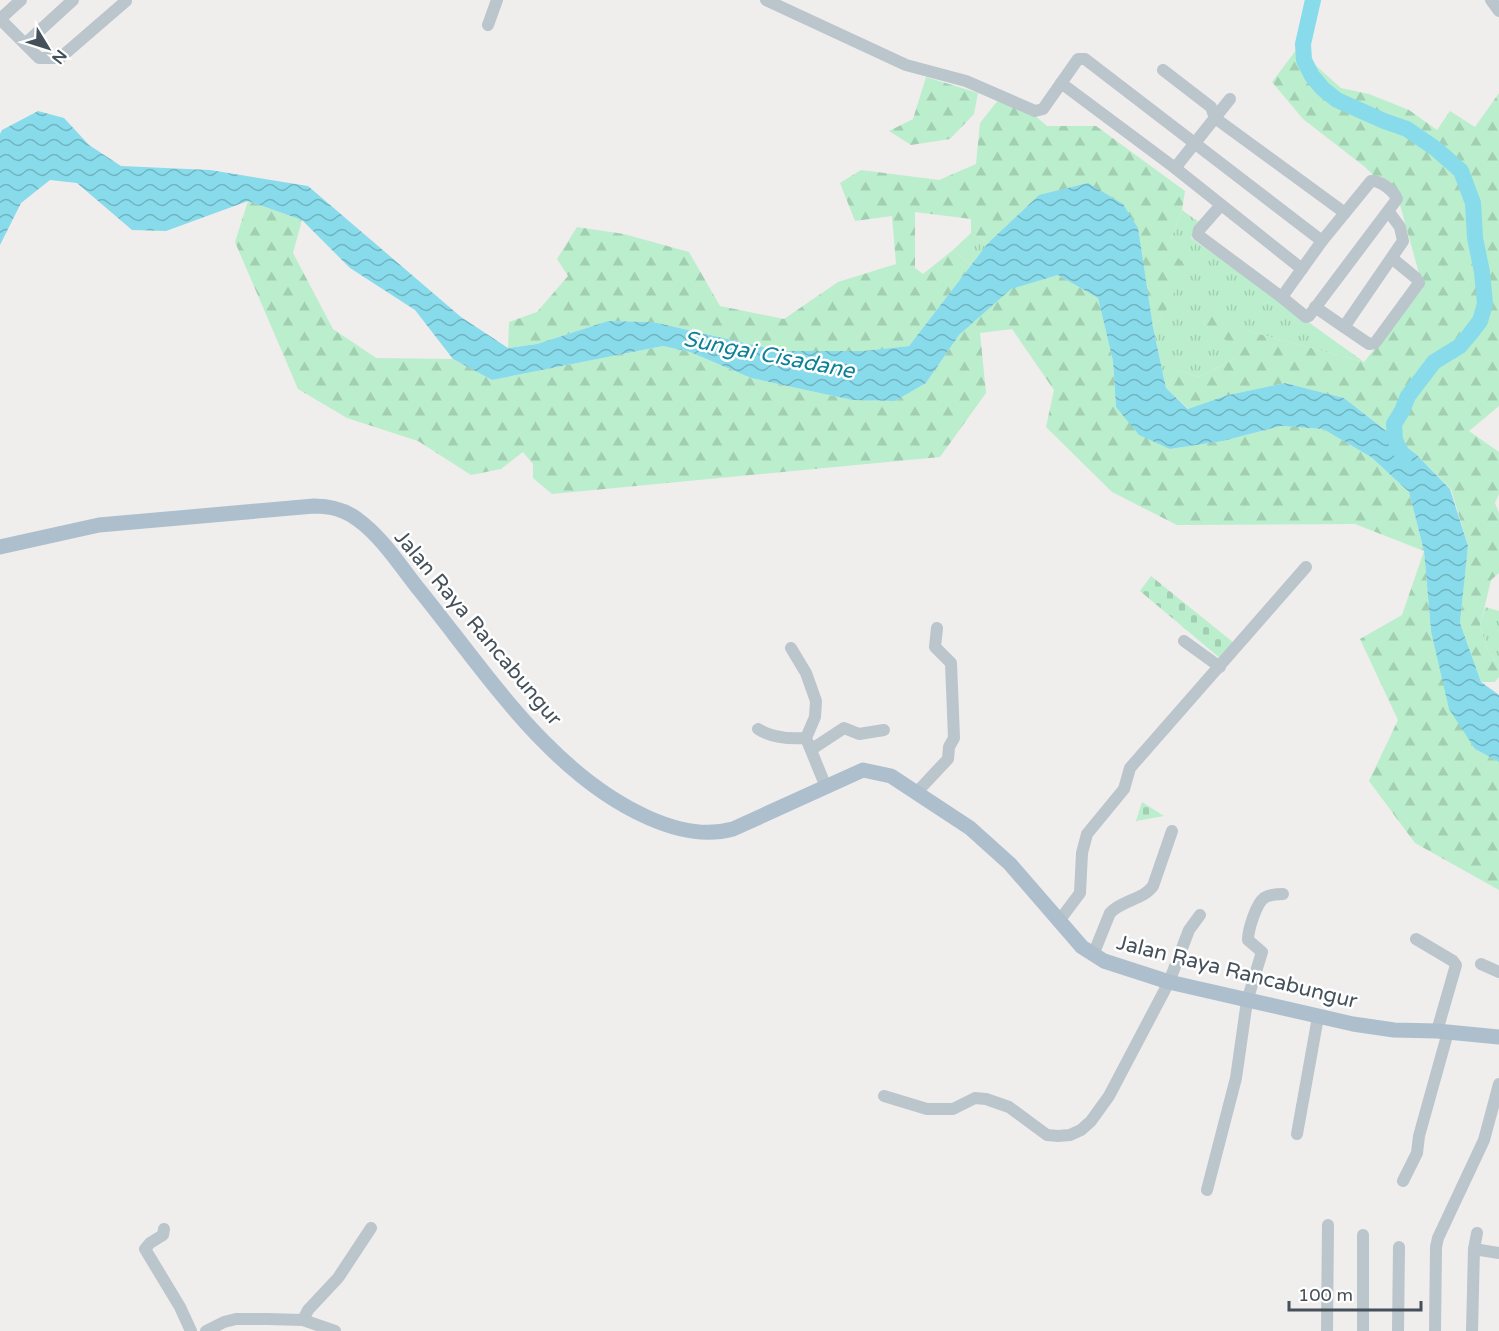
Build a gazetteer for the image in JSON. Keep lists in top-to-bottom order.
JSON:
{
  "streets": {
    "main road": ["Jalan Raya Rancabungur"]
  },
  "water": ["Sungai Cisadane"],
  "scale_bar": "100 m",
  "north": "bottom right"
}
